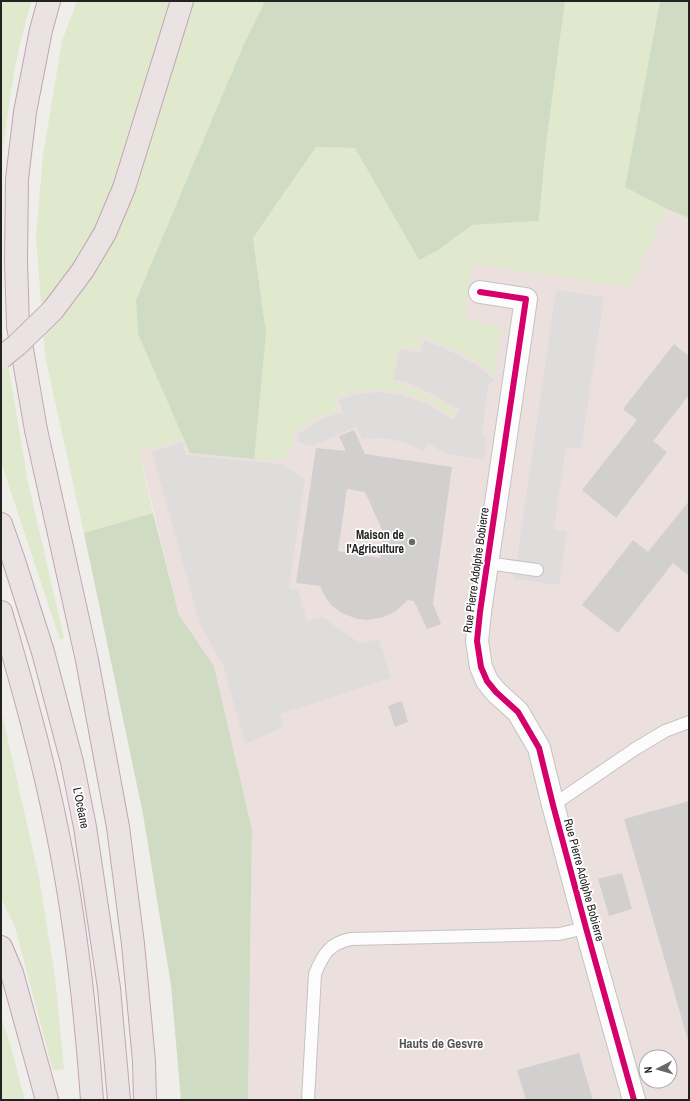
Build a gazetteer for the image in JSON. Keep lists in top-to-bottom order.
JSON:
{
  "streets": {
    "highway": ["L’Océane"],
    "street": ["Rue Pierre Adolphe Bobierre"]
  },
  "districts": ["Hauts de Gesvre"],
  "places": ["Maison de l'Agriculture"],
  "north": "left"
}
